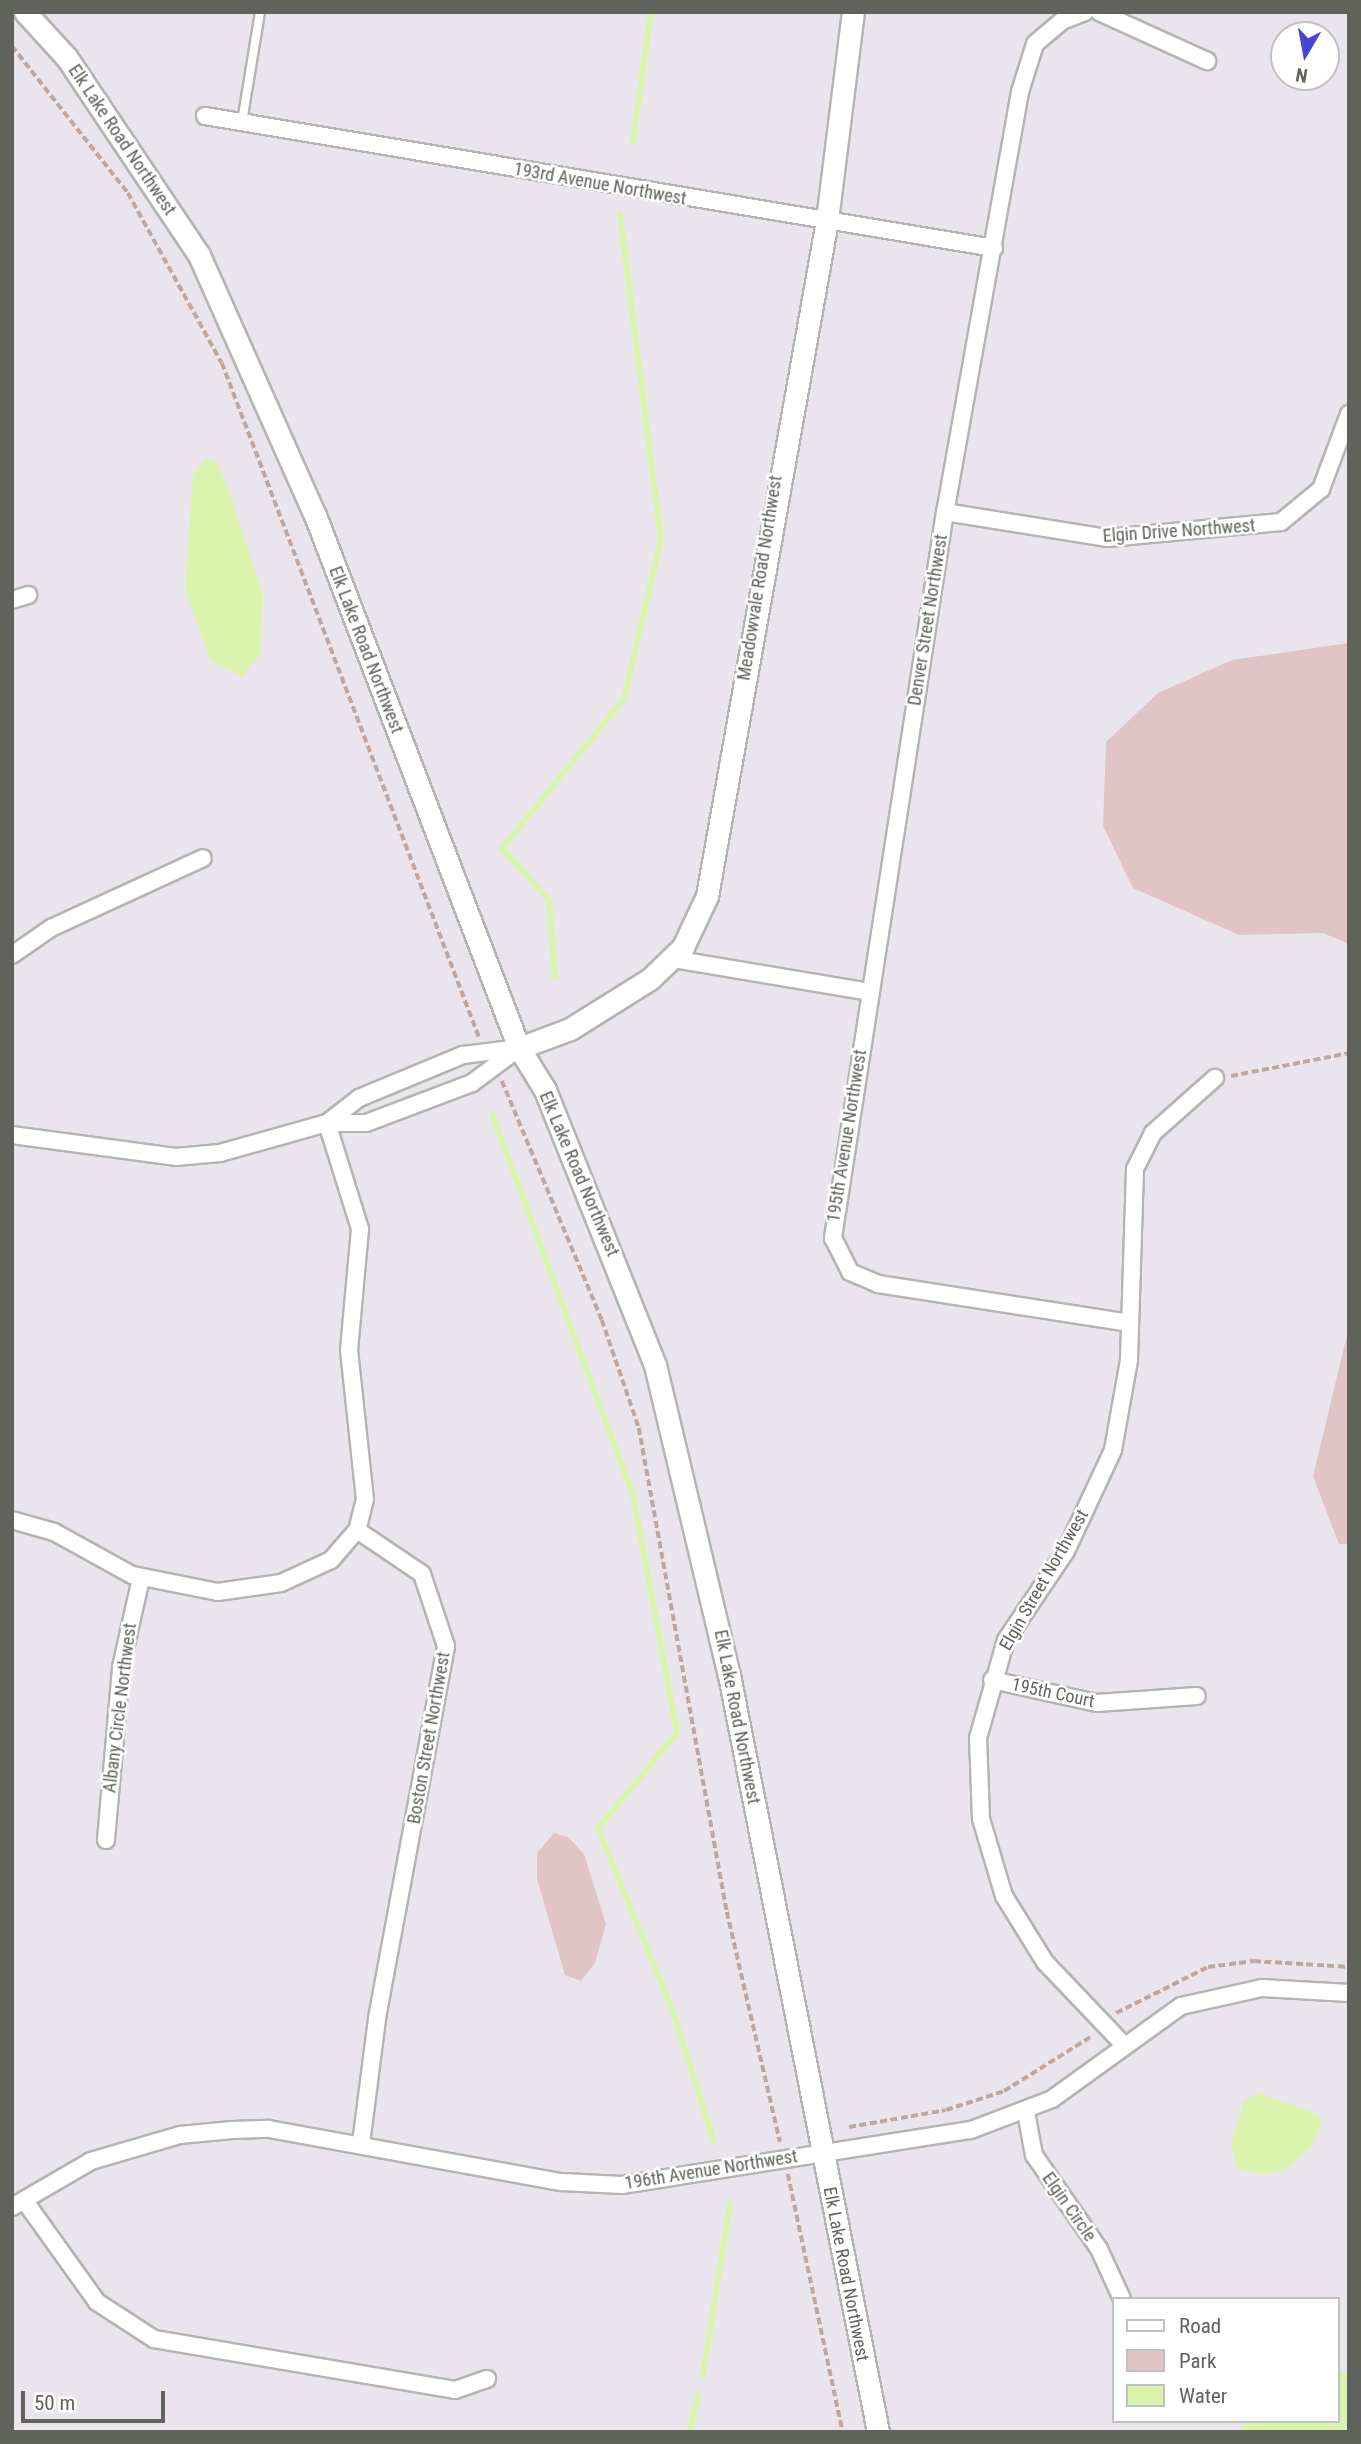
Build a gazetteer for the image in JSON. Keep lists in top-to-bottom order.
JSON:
{
  "streets": {
    "street": [
      "Elk Lake Road Northwest",
      "193rd Avenue Northwest",
      "Elgin Drive Northwest",
      "Meadowvale Road Northwest",
      "Denver Street Northwest",
      "195th Avenue Northwest",
      "Elgin Street Northwest",
      "195th Court",
      "Albany Circle Northwest",
      "Boston Street Northwest",
      "196th Avenue Northwest",
      "Elgin Circle"
    ]
  },
  "crossings": [
    ["Elk Lake Road Northwest", "Meadowvale Road Northwest"],
    ["Elk Lake Road Northwest", "196th Avenue Northwest"],
    ["193rd Avenue Northwest", "Meadowvale Road Northwest"],
    ["193rd Avenue Northwest", "Denver Street Northwest"],
    ["Elgin Drive Northwest", "Denver Street Northwest"],
    ["Denver Street Northwest", "195th Avenue Northwest"],
    ["195th Avenue Northwest", "Elgin Street Northwest"],
    ["Elgin Street Northwest", "195th Court"],
    ["Elgin Street Northwest", "196th Avenue Northwest"],
    ["Boston Street Northwest", "196th Avenue Northwest"],
    ["196th Avenue Northwest", "Elgin Circle"]
  ],
  "legend": ["Road", "Park", "Water"],
  "scale_bar": "50 m",
  "north": "bottom"
}
